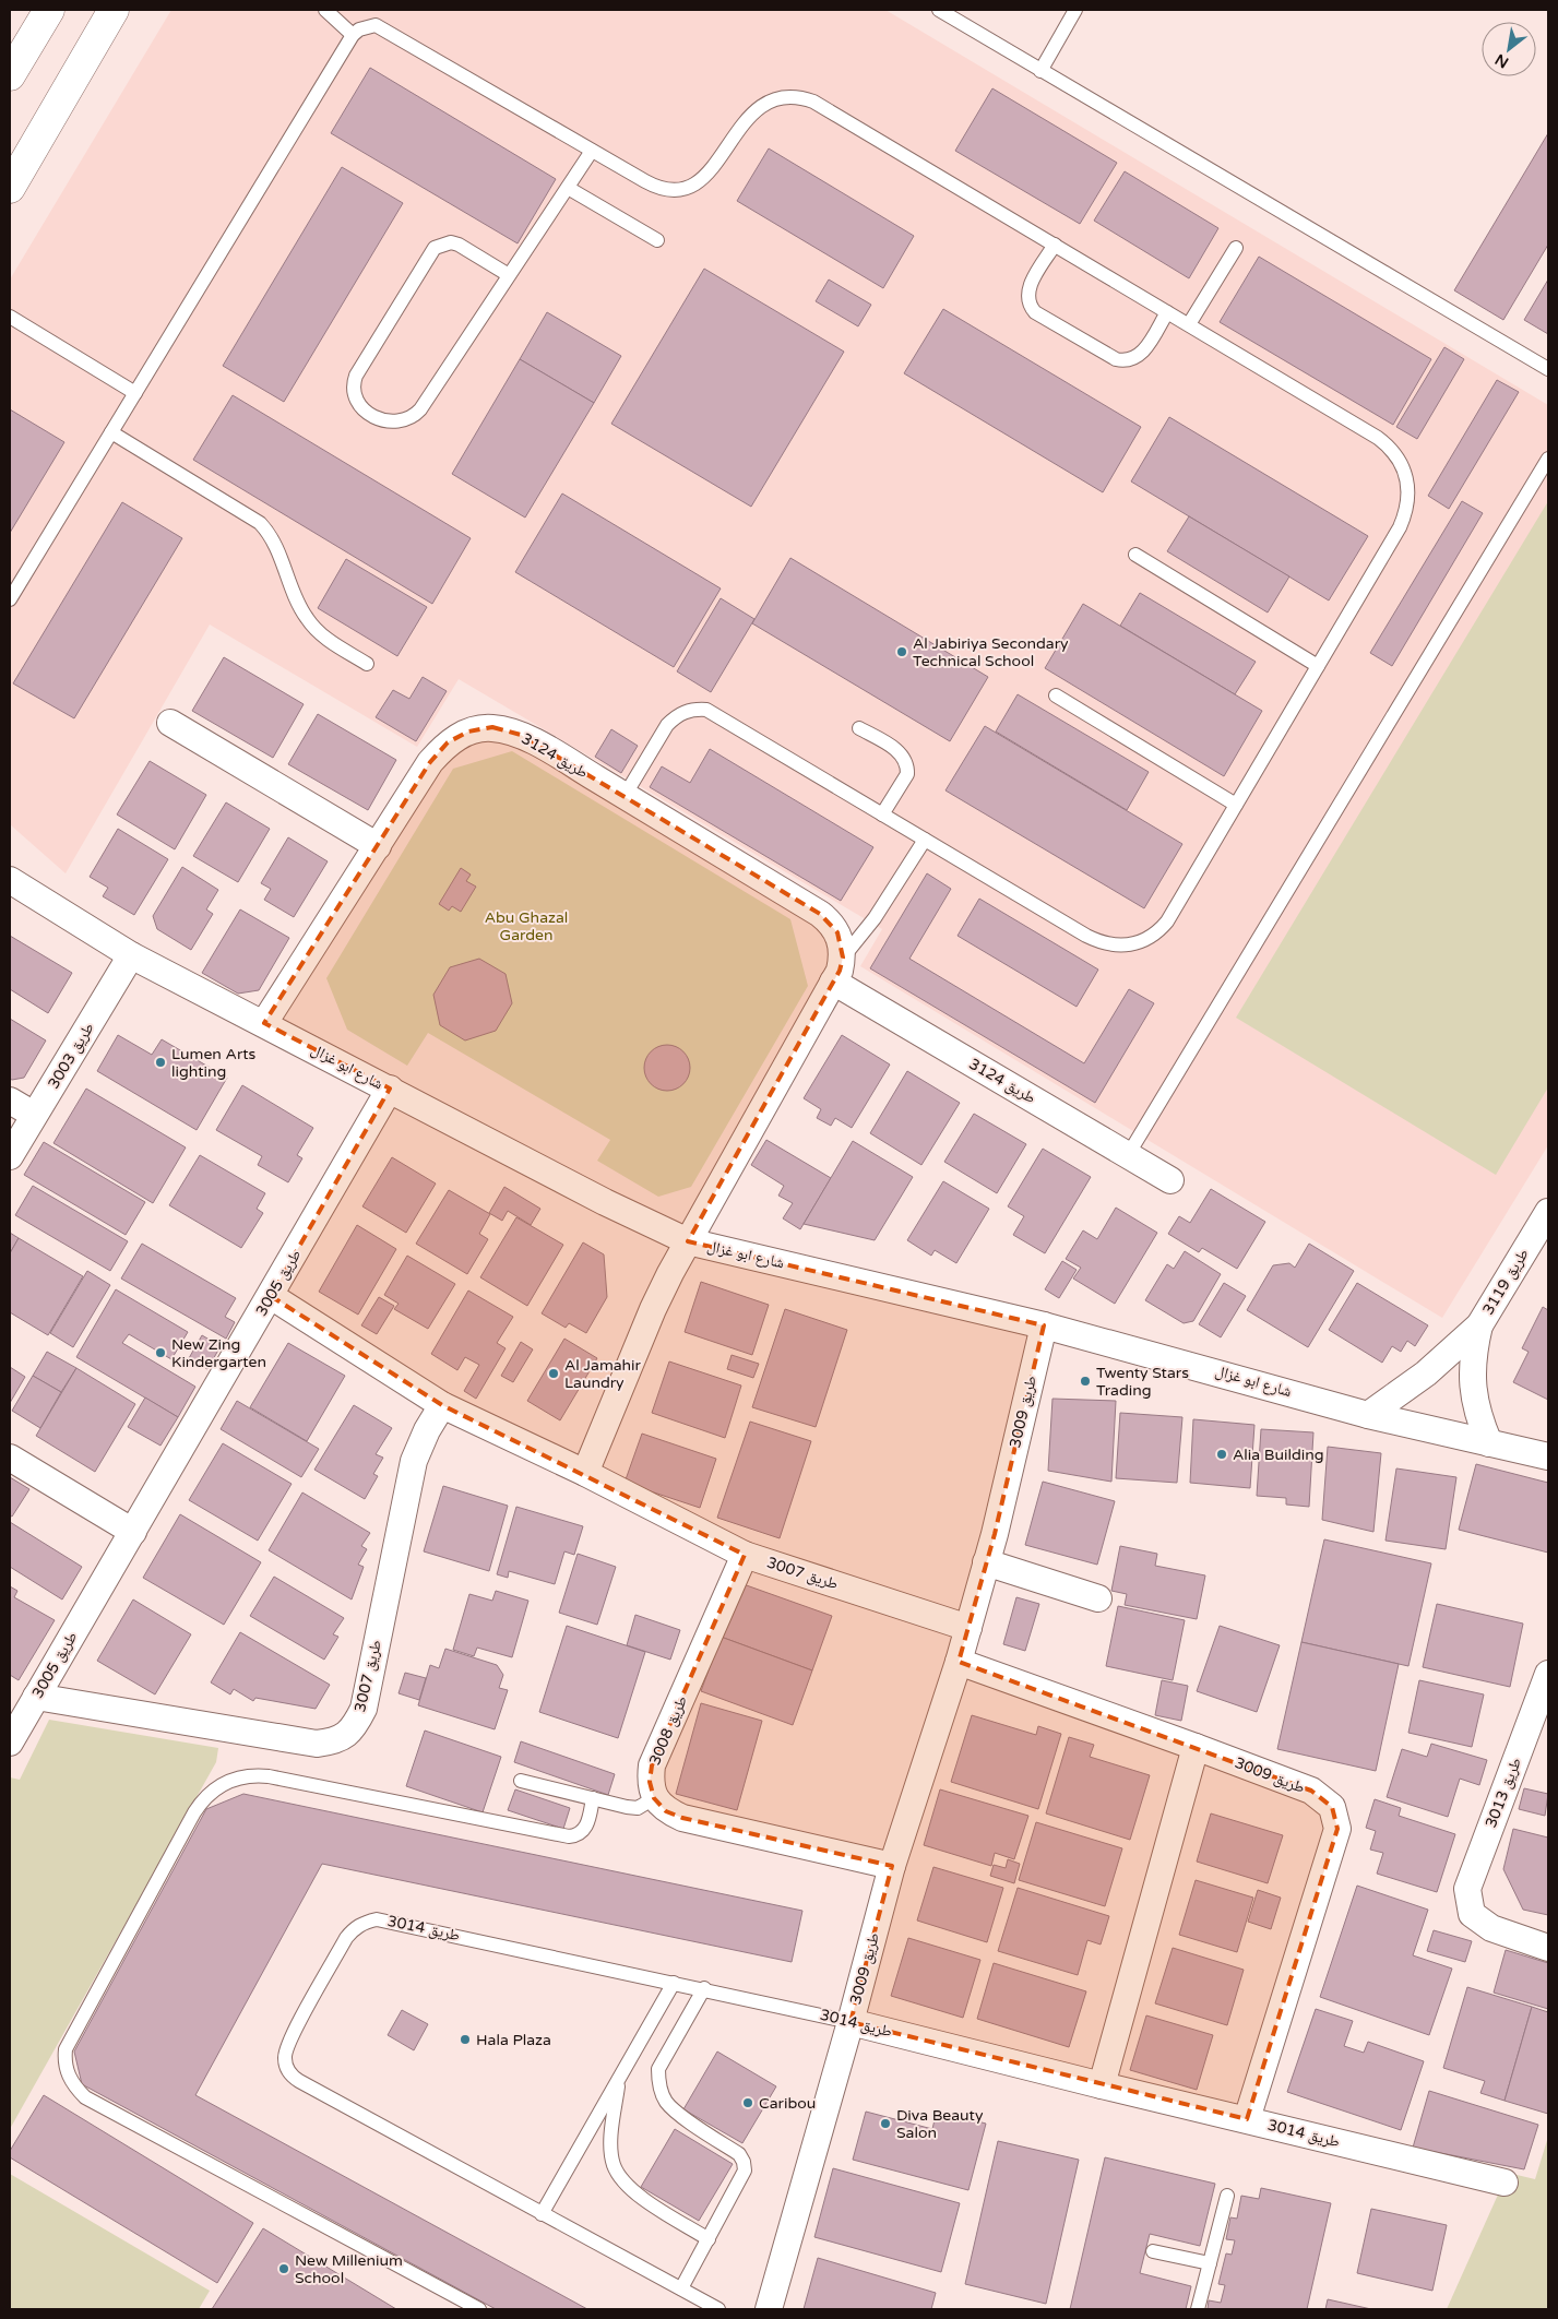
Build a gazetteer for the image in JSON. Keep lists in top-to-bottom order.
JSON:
{
  "streets": {
    "street": [
      "طريق 3124",
      "طريق 3003",
      "شارع ابو غزال",
      "طريق 3119",
      "طريق 3005",
      "طريق 3009",
      "طريق 3007",
      "طريق 3008",
      "طريق 3013",
      "طريق 3014"
    ]
  },
  "crossings": [
    ["طريق 3124", "شارع ابو غزال"],
    ["طريق 3003", "شارع ابو غزال"],
    ["شارع ابو غزال", "طريق 3005"],
    ["شارع ابو غزال", "طريق 3009"],
    ["طريق 3005", "طريق 3007"],
    ["طريق 3009", "طريق 3007"],
    ["طريق 3009", "طريق 3014"],
    ["طريق 3007", "طريق 3008"]
  ],
  "parks": ["Abu Ghazal Garden"],
  "places": [
    "Al Jabiriya Secondary Technical School",
    "Lumen Arts lighting",
    "New Zing Kindergarten",
    "Al Jamahir Laundry",
    "Twenty Stars Trading",
    "Alia Building",
    "Hala Plaza",
    "Caribou",
    "Diva Beauty Salon",
    "New Millenium School"
  ],
  "north": "bottom left"
}
